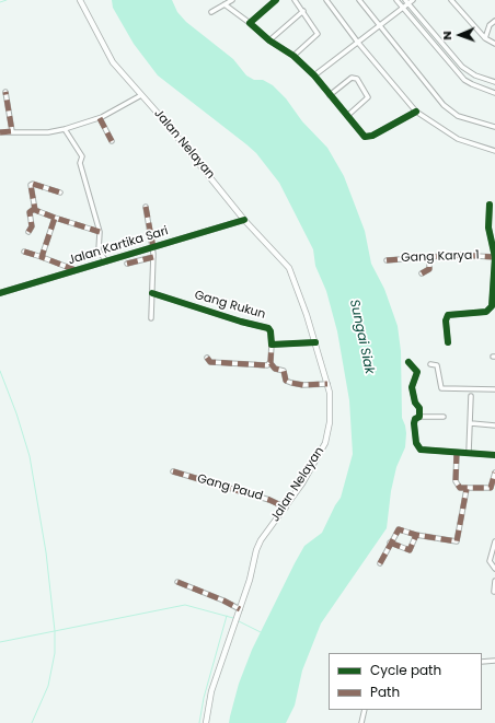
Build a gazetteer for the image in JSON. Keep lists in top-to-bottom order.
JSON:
{
  "streets": {
    "main road": ["Jalan Nelayan"],
    "street": [
      "Jalan Kartika Sari",
      "Gang Karya 1",
      "Gang Rukun",
      "Gang Paud"
    ]
  },
  "crossings": [
    ["Jalan Nelayan", "Jalan Kartika Sari"],
    ["Jalan Nelayan", "Gang Paud"]
  ],
  "water": ["Sungai Siak"],
  "legend": ["Cycle path", "Path"],
  "north": "left"
}
